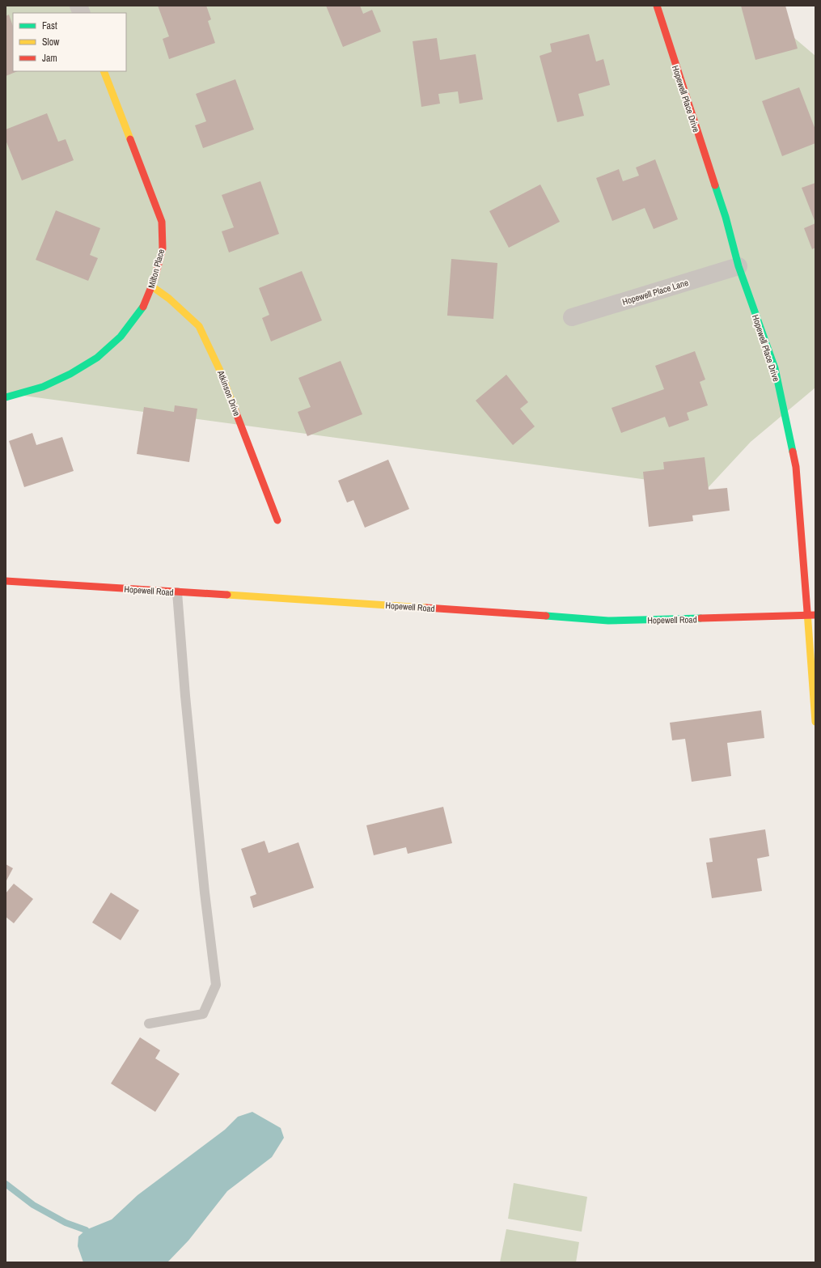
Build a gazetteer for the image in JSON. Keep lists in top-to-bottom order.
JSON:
{
  "streets": {
    "street": [
      "Hopewell Place Drive",
      "Milton Place",
      "Hopewell Place Lane",
      "Atkinson Drive",
      "Hopewell Road"
    ]
  },
  "crossings": [
    ["Hopewell Place Drive", "Hopewell Place Lane"],
    ["Hopewell Place Drive", "Hopewell Road"],
    ["Milton Place", "Atkinson Drive"]
  ],
  "legend": ["Fast", "Slow", "Jam"]
}
